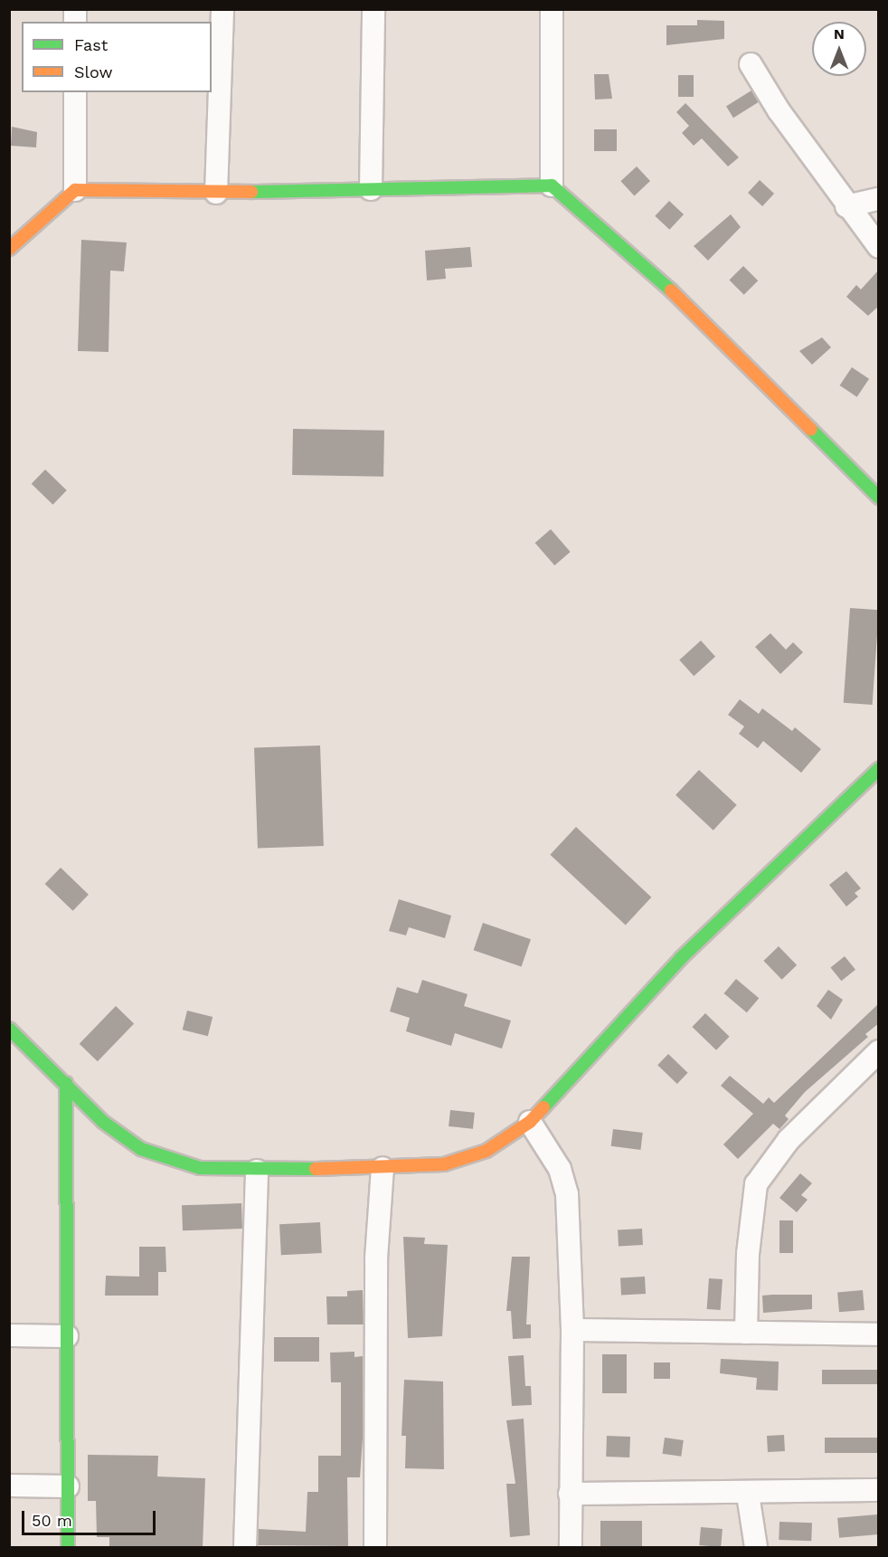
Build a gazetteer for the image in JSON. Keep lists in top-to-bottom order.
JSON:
{
  "legend": ["Fast", "Slow"],
  "scale_bar": "50 m",
  "north": "top"
}
